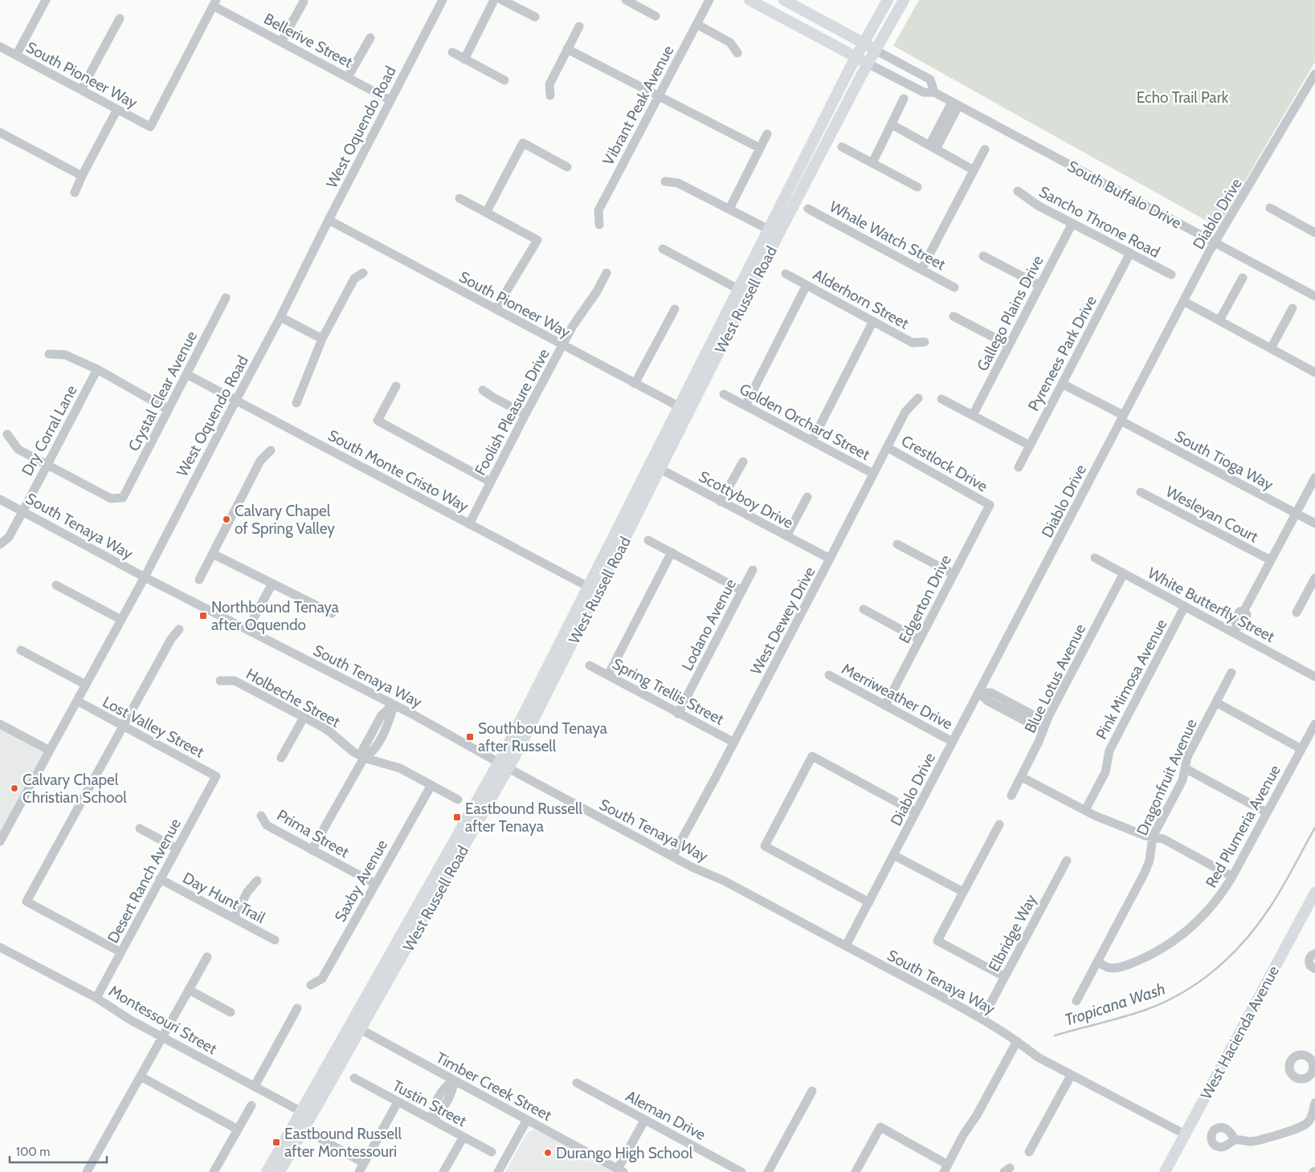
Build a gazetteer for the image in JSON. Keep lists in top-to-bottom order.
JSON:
{
  "streets": {
    "main road": ["South Buffalo Drive", "West Russell Road", "West Hacienda Avenue"],
    "street": [
      "Bellerive Street",
      "South Pioneer Way",
      "Vibrant Peak Avenue",
      "West Oquendo Road",
      "Diablo Drive",
      "Sancho Throne Road",
      "Whale Watch Street",
      "Alderhorn Street",
      "Gallego Plains Drive",
      "Pyrenees Park Drive",
      "Crystal Clear Avenue",
      "Foolish Pleasure Drive",
      "Golden Orchard Street",
      "Dry Corral Lane",
      "South Tioga Way",
      "Crestlock Drive",
      "South Monte Cristo Way",
      "Scottyboy Drive",
      "Wesleyan Court",
      "South Tenaya Way",
      "Edgerton Drive",
      "White Butterfly Street",
      "West Dewey Drive",
      "Lodano Avenue",
      "Blue Lotus Avenue",
      "Pink Mimosa Avenue",
      "Spring Trellis Street",
      "Merriweather Drive",
      "Holbeche Street",
      "Lost Valley Street",
      "Dragonfruit Avenue",
      "Red Plumeria Avenue",
      "Prima Street",
      "Desert Ranch Avenue",
      "Saxby Avenue",
      "Day Hunt Trail",
      "Elbridge Way",
      "Montessouri Street",
      "Timber Creek Street",
      "Tustin Street",
      "Aleman Drive"
    ]
  },
  "crossings": [
    ["Bellerive Street", "South Pioneer Way"],
    ["Bellerive Street", "West Oquendo Road"],
    ["South Pioneer Way", "West Oquendo Road"],
    ["South Pioneer Way", "West Russell Road"],
    ["South Pioneer Way", "Foolish Pleasure Drive"],
    ["West Oquendo Road", "South Monte Cristo Way"],
    ["West Oquendo Road", "South Tenaya Way"],
    ["West Oquendo Road", "Lost Valley Street"],
    ["South Buffalo Drive", "Diablo Drive"],
    ["South Buffalo Drive", "West Russell Road"],
    ["Diablo Drive", "South Tioga Way"],
    ["Diablo Drive", "South Tenaya Way"],
    ["Diablo Drive", "Merriweather Drive"],
    ["Sancho Throne Road", "Gallego Plains Drive"],
    ["Sancho Throne Road", "Pyrenees Park Drive"],
    ["West Russell Road", "South Monte Cristo Way"],
    ["West Russell Road", "Scottyboy Drive"],
    ["West Russell Road", "South Tenaya Way"],
    ["West Russell Road", "Montessouri Street"],
    ["West Russell Road", "Timber Creek Street"],
    ["Pyrenees Park Drive", "South Tioga Way"],
    ["Crystal Clear Avenue", "Dry Corral Lane"],
    ["Crystal Clear Avenue", "South Monte Cristo Way"],
    ["Foolish Pleasure Drive", "South Monte Cristo Way"],
    ["Golden Orchard Street", "West Dewey Drive"],
    ["Dry Corral Lane", "South Tenaya Way"],
    ["Crestlock Drive", "Edgerton Drive"],
    ["Crestlock Drive", "West Dewey Drive"],
    ["Scottyboy Drive", "West Dewey Drive"],
    ["South Tenaya Way", "West Dewey Drive"],
    ["South Tenaya Way", "Elbridge Way"],
    ["South Tenaya Way", "West Hacienda Avenue"],
    ["Edgerton Drive", "Merriweather Drive"],
    ["White Butterfly Street", "Blue Lotus Avenue"],
    ["White Butterfly Street", "Pink Mimosa Avenue"],
    ["West Dewey Drive", "Spring Trellis Street"],
    ["Lodano Avenue", "Spring Trellis Street"],
    ["Holbeche Street", "Saxby Avenue"],
    ["Lost Valley Street", "Desert Ranch Avenue"],
    ["Dragonfruit Avenue", "Red Plumeria Avenue"],
    ["Prima Street", "Saxby Avenue"],
    ["Desert Ranch Avenue", "Day Hunt Trail"],
    ["Desert Ranch Avenue", "Montessouri Street"]
  ],
  "water": ["Tropicana Wash"],
  "parks": ["Echo Trail Park"],
  "places": {
    "other": ["Calvary Chapel of Spring Valley", "Calvary Chapel Christian School", "Durango High School"],
    "transit": [
      "Northbound Tenaya after Oquendo",
      "Southbound Tenaya after Russell",
      "Eastbound Russell after Tenaya",
      "Eastbound Russell after Montessouri"
    ]
  },
  "scale_bar": "100 m"
}
